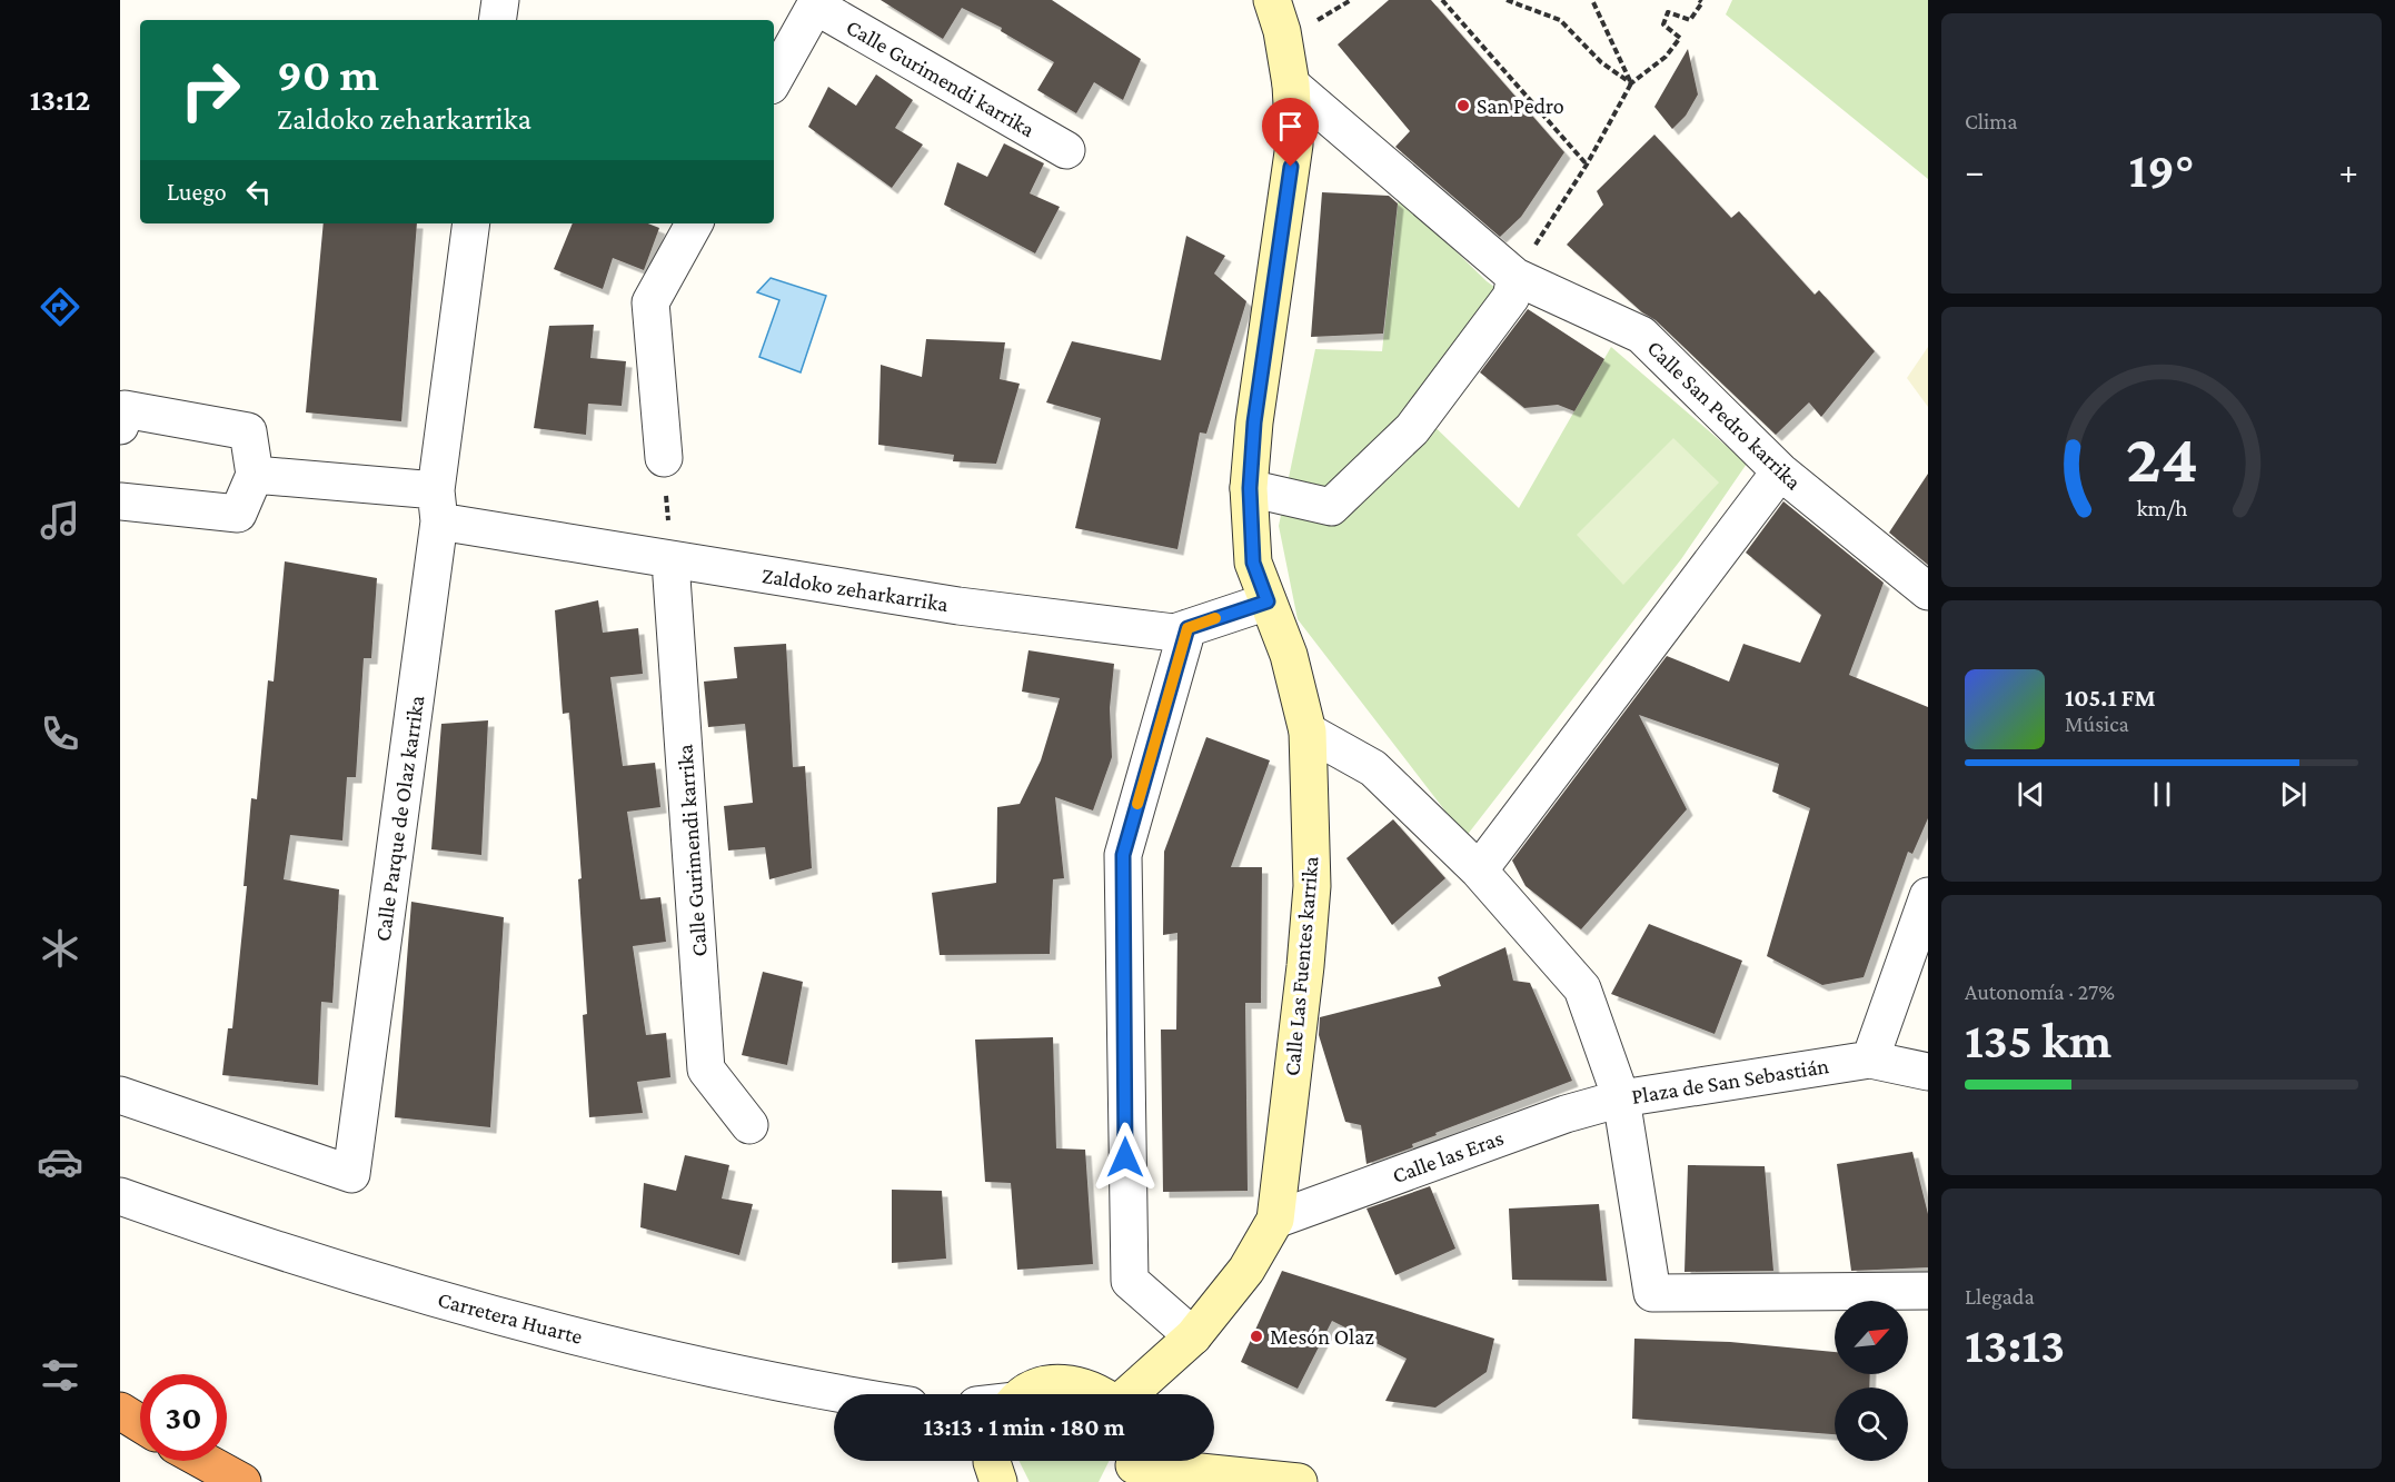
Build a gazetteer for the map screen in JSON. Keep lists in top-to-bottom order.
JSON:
{
  "streets": {
    "street": [
      "Calle Gurimendi karrika",
      "Calle San Pedro karrika",
      "Zaldoko zeharkarrika",
      "Calle Parque de Olaz karrika",
      "Calle Las Fuentes karrika",
      "Plaza de San Sebastián",
      "Calle las Eras",
      "Carretera Huarte"
    ]
  },
  "crossings": [
    ["Calle Gurimendi karrika", "Zaldoko zeharkarrika"],
    ["Calle San Pedro karrika", "Calle Las Fuentes karrika"],
    ["Zaldoko zeharkarrika", "Calle Parque de Olaz karrika"],
    ["Zaldoko zeharkarrika", "Calle Las Fuentes karrika"],
    ["Calle Las Fuentes karrika", "Plaza de San Sebastián"],
    ["Calle Las Fuentes karrika", "Calle las Eras"],
    ["Plaza de San Sebastián", "Calle las Eras"]
  ],
  "places": ["San Pedro", "Mesón Olaz"],
  "north": "top right",
  "page": {
    "tabs": "13:12",
    "tile": [
      "Clima",
      ["Autonomía · 27%", "135 km"],
      ["Llegada", "13:13"]
    ],
    "turn": ["90 m", "Zaldoko zeharkarrika"],
    "heat": ["−", "19°", "+"],
    "then": "Luego",
    "song": ["105.1 FM", "Música"],
    "limit": "30",
    "trip": "13:13 · 1 min · 180 m",
    "gauge": ["24", "km/h"]
  }
}
